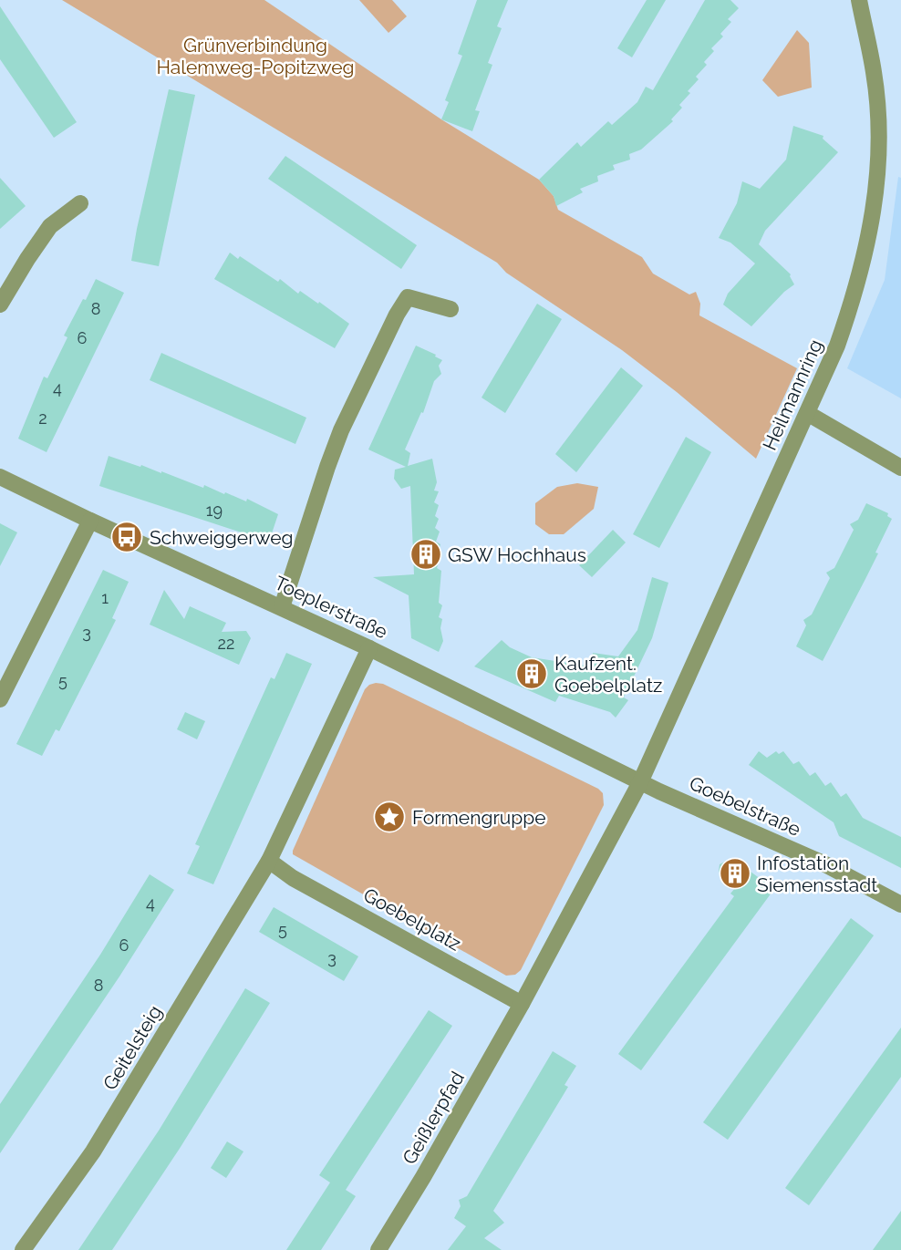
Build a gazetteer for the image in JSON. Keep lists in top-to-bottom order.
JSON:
{
  "streets": {
    "street": [
      "Heilmannring",
      "Toeplerstraße",
      "Goebelstraße",
      "Goebelplatz",
      "Geitelsteig",
      "Geißlerpfad"
    ]
  },
  "crossings": [
    ["Heilmannring", "Toeplerstraße"],
    ["Heilmannring", "Goebelstraße"],
    ["Toeplerstraße", "Goebelstraße"],
    ["Goebelplatz", "Geitelsteig"],
    ["Goebelplatz", "Geißlerpfad"]
  ],
  "parks": ["Grünverbindung Halemweg-Popitzweg"],
  "places": {
    "bus stop": ["Schweiggerweg"],
    "building": ["GSW Hochhaus", "Kaufzent. Goebelplatz", "Infostation Siemensstadt"],
    "place": ["Formengruppe"]
  },
  "house_numbers": [
    "8",
    "6",
    "4",
    "2",
    "19",
    "1",
    "3",
    "22",
    "5",
    "4",
    "5",
    "6",
    "3",
    "8"
  ]
}
